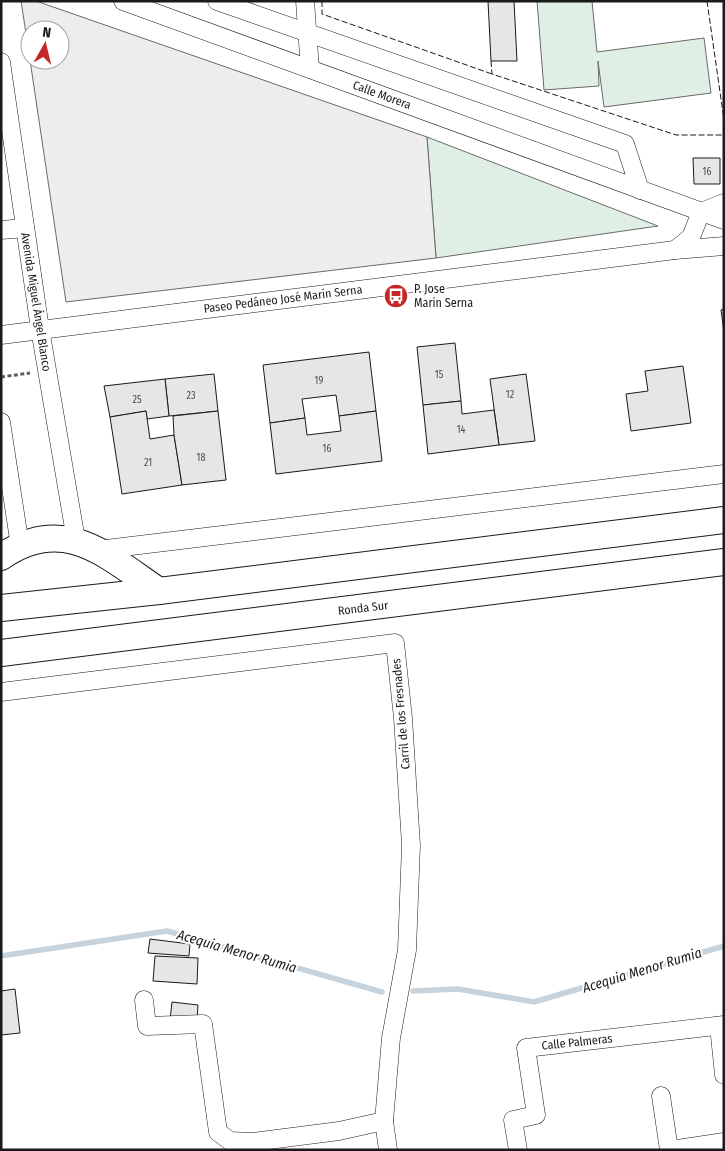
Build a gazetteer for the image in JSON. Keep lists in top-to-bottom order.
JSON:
{
  "streets": {
    "main road": ["Ronda Sur"],
    "street": [
      "Calle Morera",
      "Paseo Pedáneo José Marín Serna",
      "Avenida Miguel Ángel Blanco",
      "Carril de los Fresnades",
      "Calle Palmeras"
    ]
  },
  "crossings": [
    ["Paseo Pedáneo José Marín Serna", "Avenida Miguel Ángel Blanco"]
  ],
  "water": ["Acequia Menor Rumia"],
  "places": {
    "bus stop": ["P. Jose Marin Serna"]
  },
  "house_numbers": [
    "16",
    "15",
    "19",
    "12",
    "23",
    "25",
    "14",
    "16",
    "18",
    "21"
  ],
  "north": "top"
}
